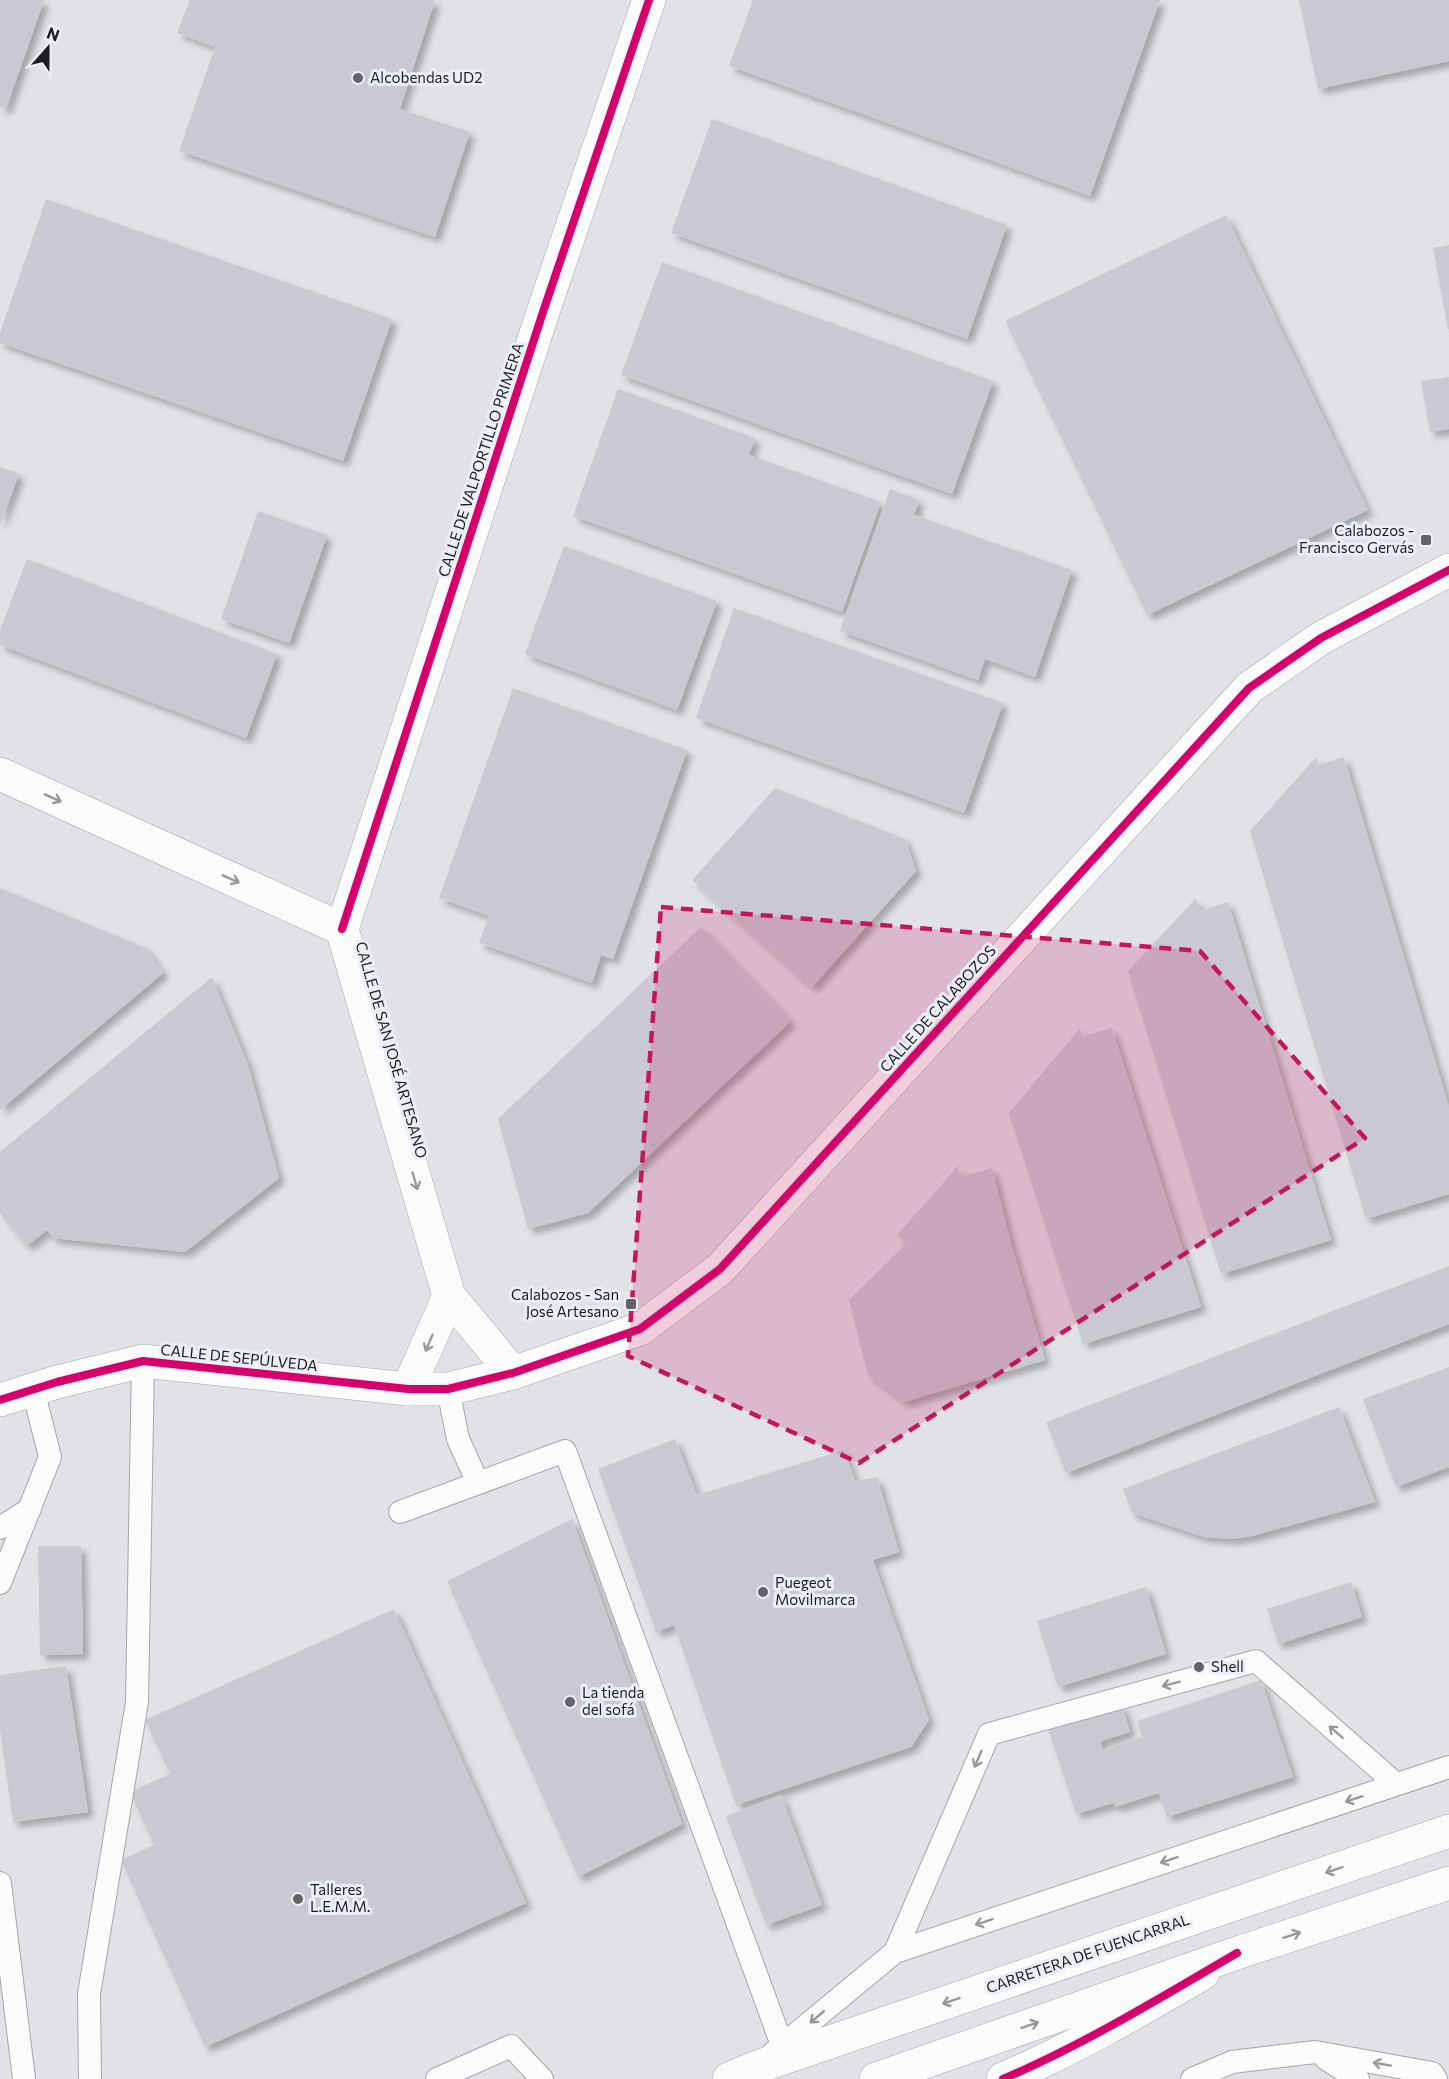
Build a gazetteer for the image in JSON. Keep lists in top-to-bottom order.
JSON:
{
  "streets": {
    "main road": [
      "CALLE DE VALPORTILLO PRIMERA",
      "CALLE DE CALABOZOS",
      "CALLE DE SAN JOSÉ ARTESANO",
      "CALLE DE SEPÚLVEDA",
      "CARRETERA DE FUENCARRAL"
    ]
  },
  "crossings": [
    ["CALLE DE VALPORTILLO PRIMERA", "CALLE DE SAN JOSÉ ARTESANO"],
    ["CALLE DE CALABOZOS", "CALLE DE SAN JOSÉ ARTESANO"],
    ["CALLE DE CALABOZOS", "CALLE DE SEPÚLVEDA"]
  ],
  "one_way": ["CALLE DE SAN JOSÉ ARTESANO"],
  "places": {
    "other": [
      "Alcobendas UD2",
      "Puegeot Movilmarca",
      "Shell",
      "La tienda del sofá",
      "Talleres L.E.M.M."
    ],
    "transit": ["Calabozos - Francisco Gervás", "Calabozos - San José Artesano"]
  },
  "north": "top"
}
